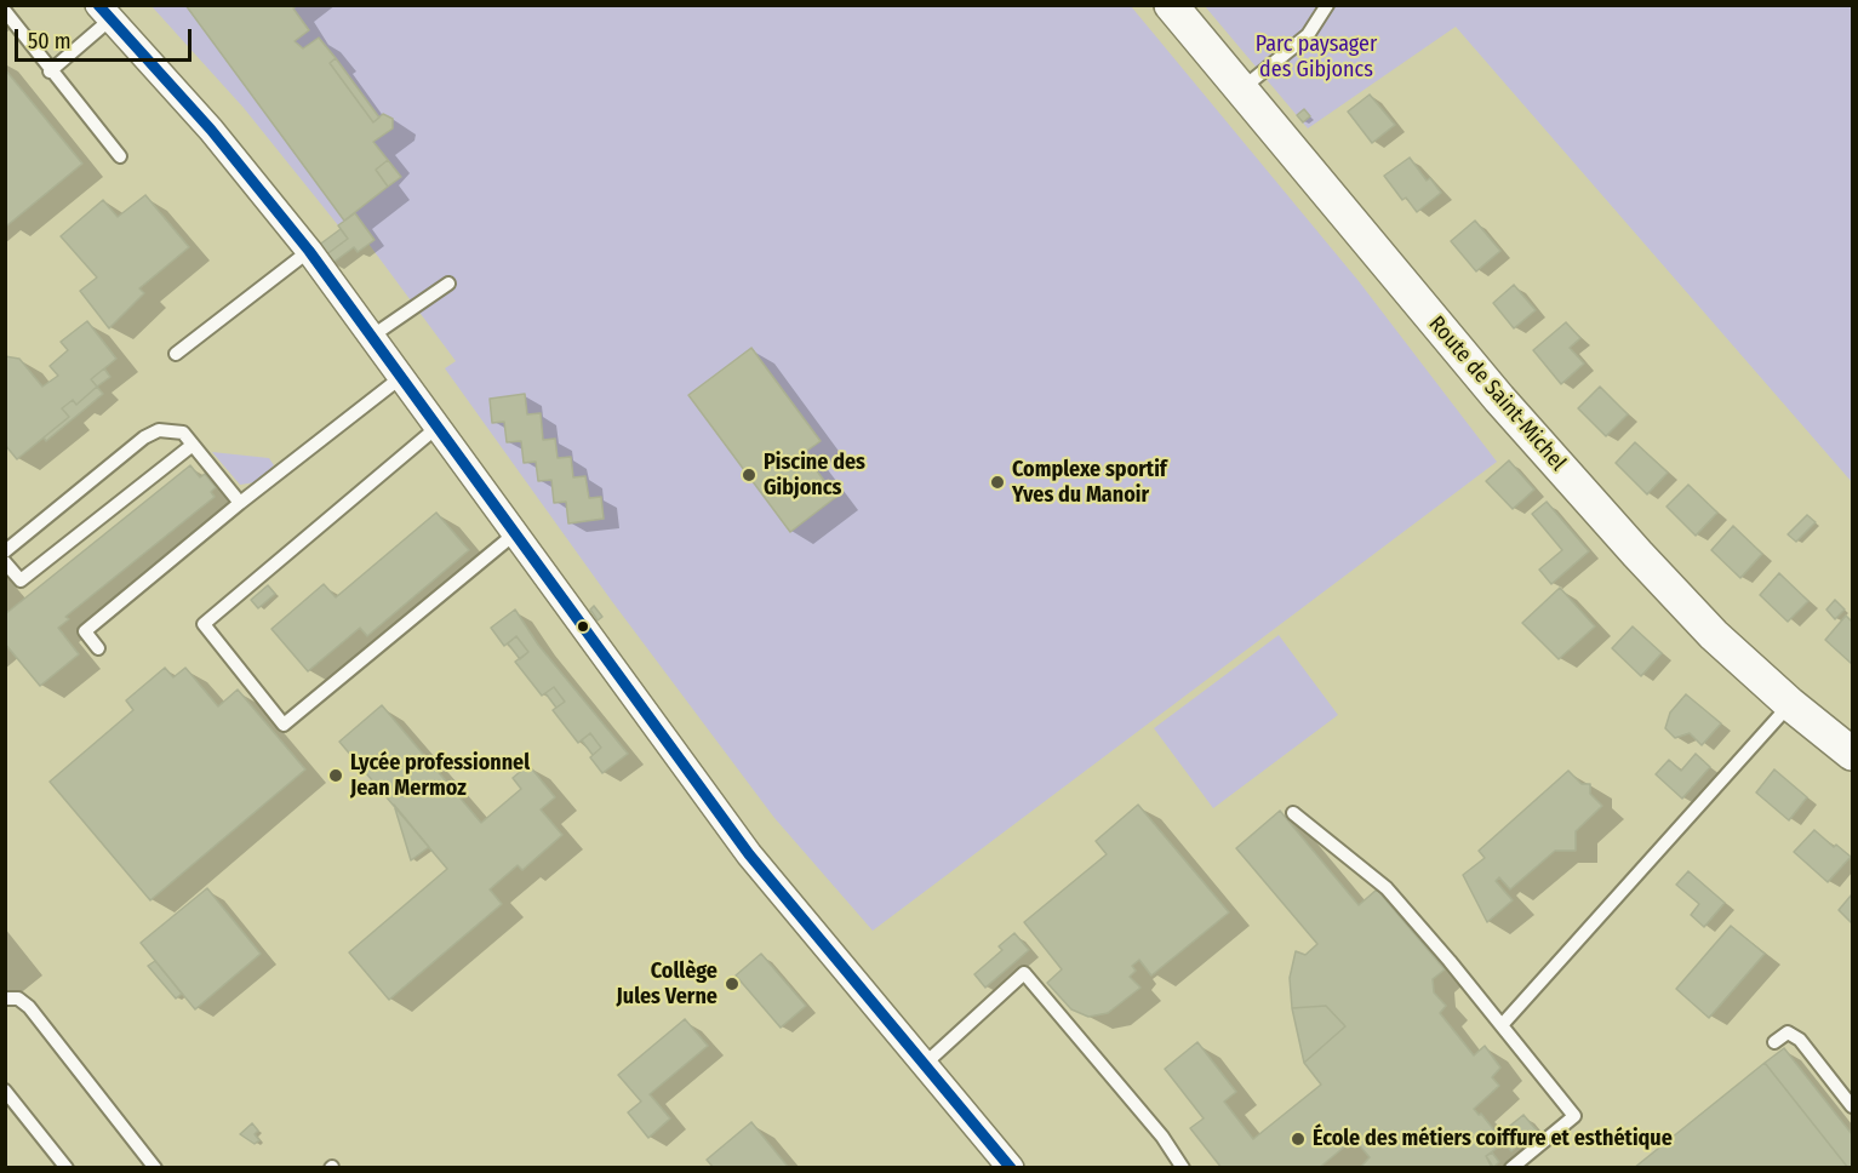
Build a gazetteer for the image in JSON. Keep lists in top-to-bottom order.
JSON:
{
  "streets": {
    "street": ["Route de Saint-Michel"]
  },
  "parks": ["Parc paysager des Gibjoncs"],
  "places": [
    "Piscine des Gibjoncs",
    "Complexe sportif Yves du Manoir",
    "Lycée professionnel Jean Mermoz",
    "Collège Jules Verne",
    "École des métiers coiffure et esthétique"
  ],
  "scale_bar": "50 m"
}
